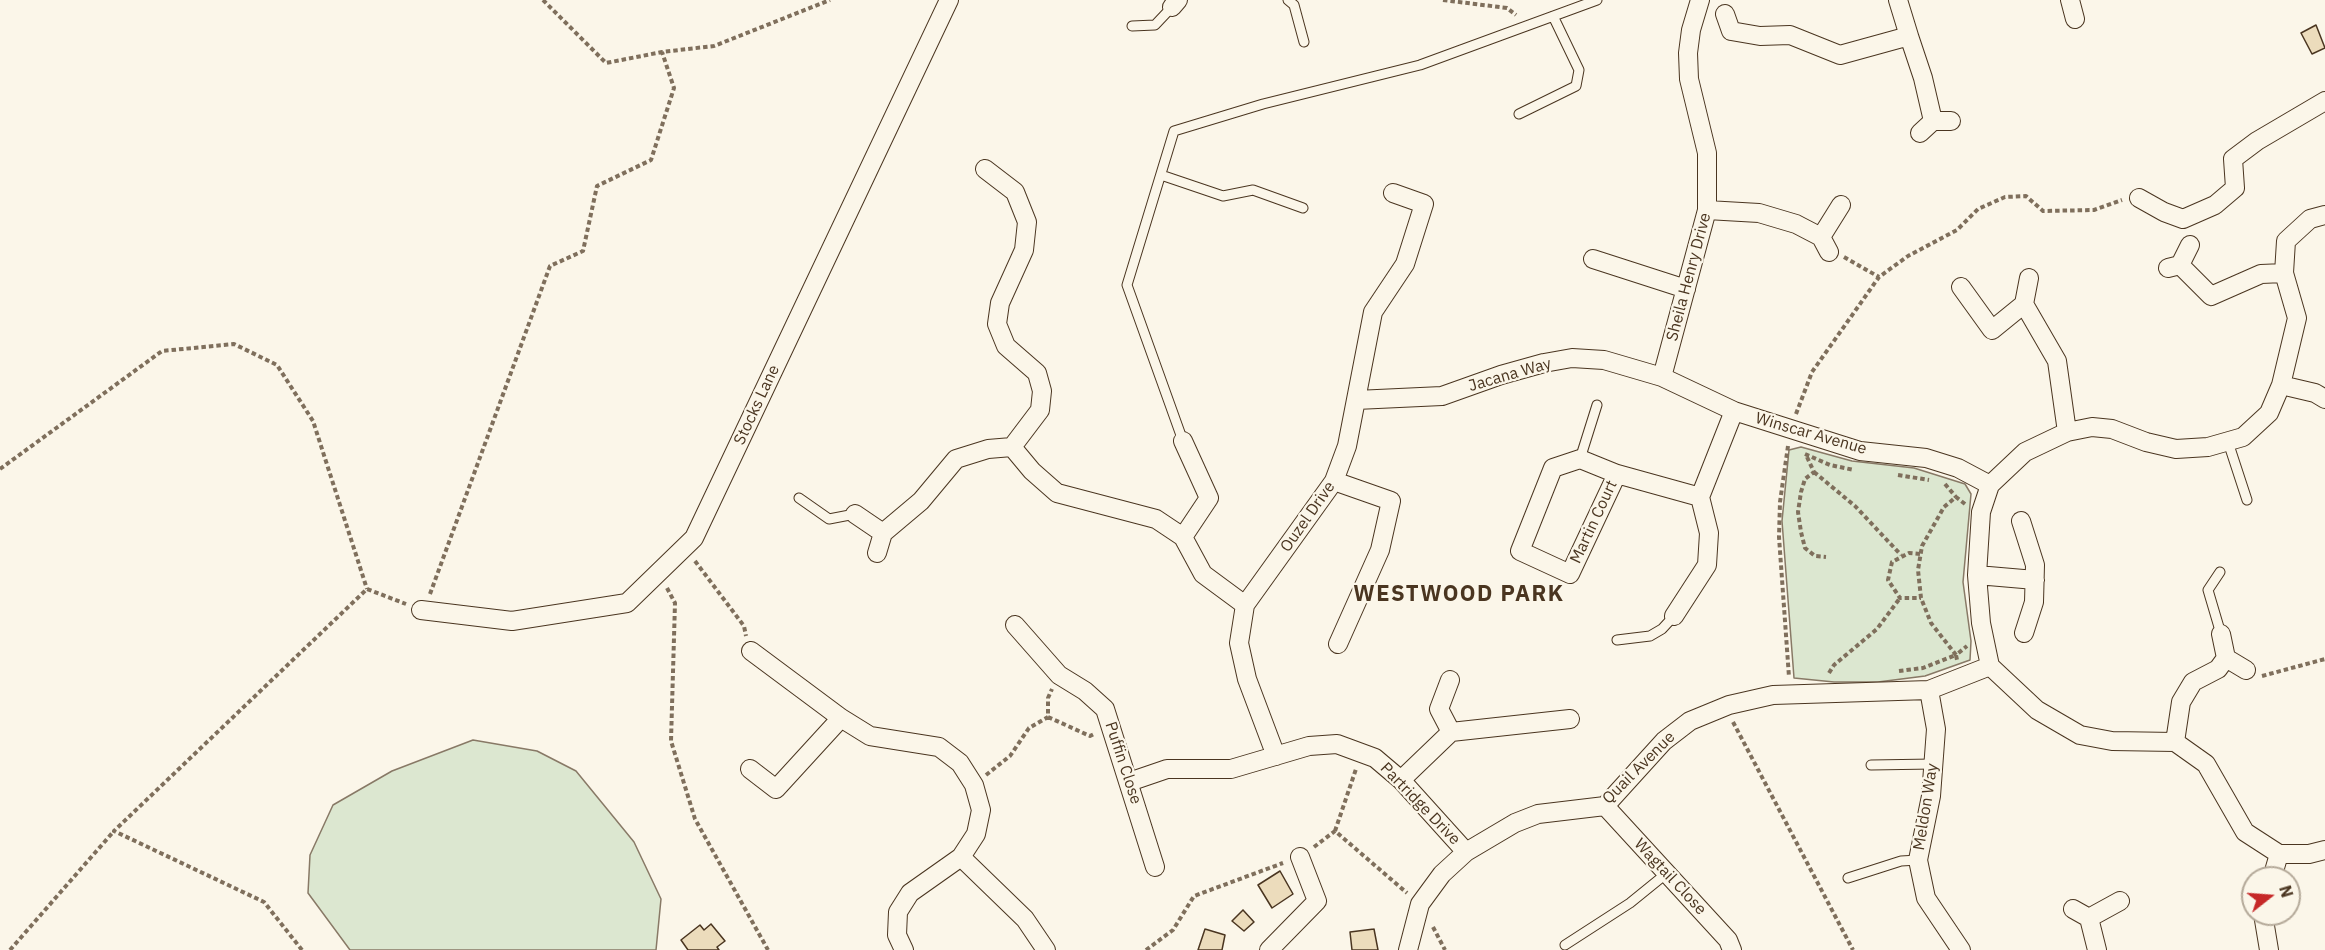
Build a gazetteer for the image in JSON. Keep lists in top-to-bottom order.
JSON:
{
  "streets": {
    "street": [
      "Sheila Henry Drive",
      "Jacana Way",
      "Stocks Lane",
      "Winscar Avenue",
      "Ouzel Drive",
      "Martin Court",
      "Puffin Close",
      "Quail Avenue",
      "Partridge Drive",
      "Meldon Way",
      "Wagtail Close"
    ]
  },
  "crossings": [
    ["Sheila Henry Drive", "Jacana Way"],
    ["Jacana Way", "Winscar Avenue"],
    ["Jacana Way", "Ouzel Drive"],
    ["Ouzel Drive", "Partridge Drive"],
    ["Puffin Close", "Partridge Drive"],
    ["Quail Avenue", "Partridge Drive"],
    ["Quail Avenue", "Meldon Way"],
    ["Quail Avenue", "Wagtail Close"]
  ],
  "districts": ["WESTWOOD PARK"],
  "north": "right"
}
